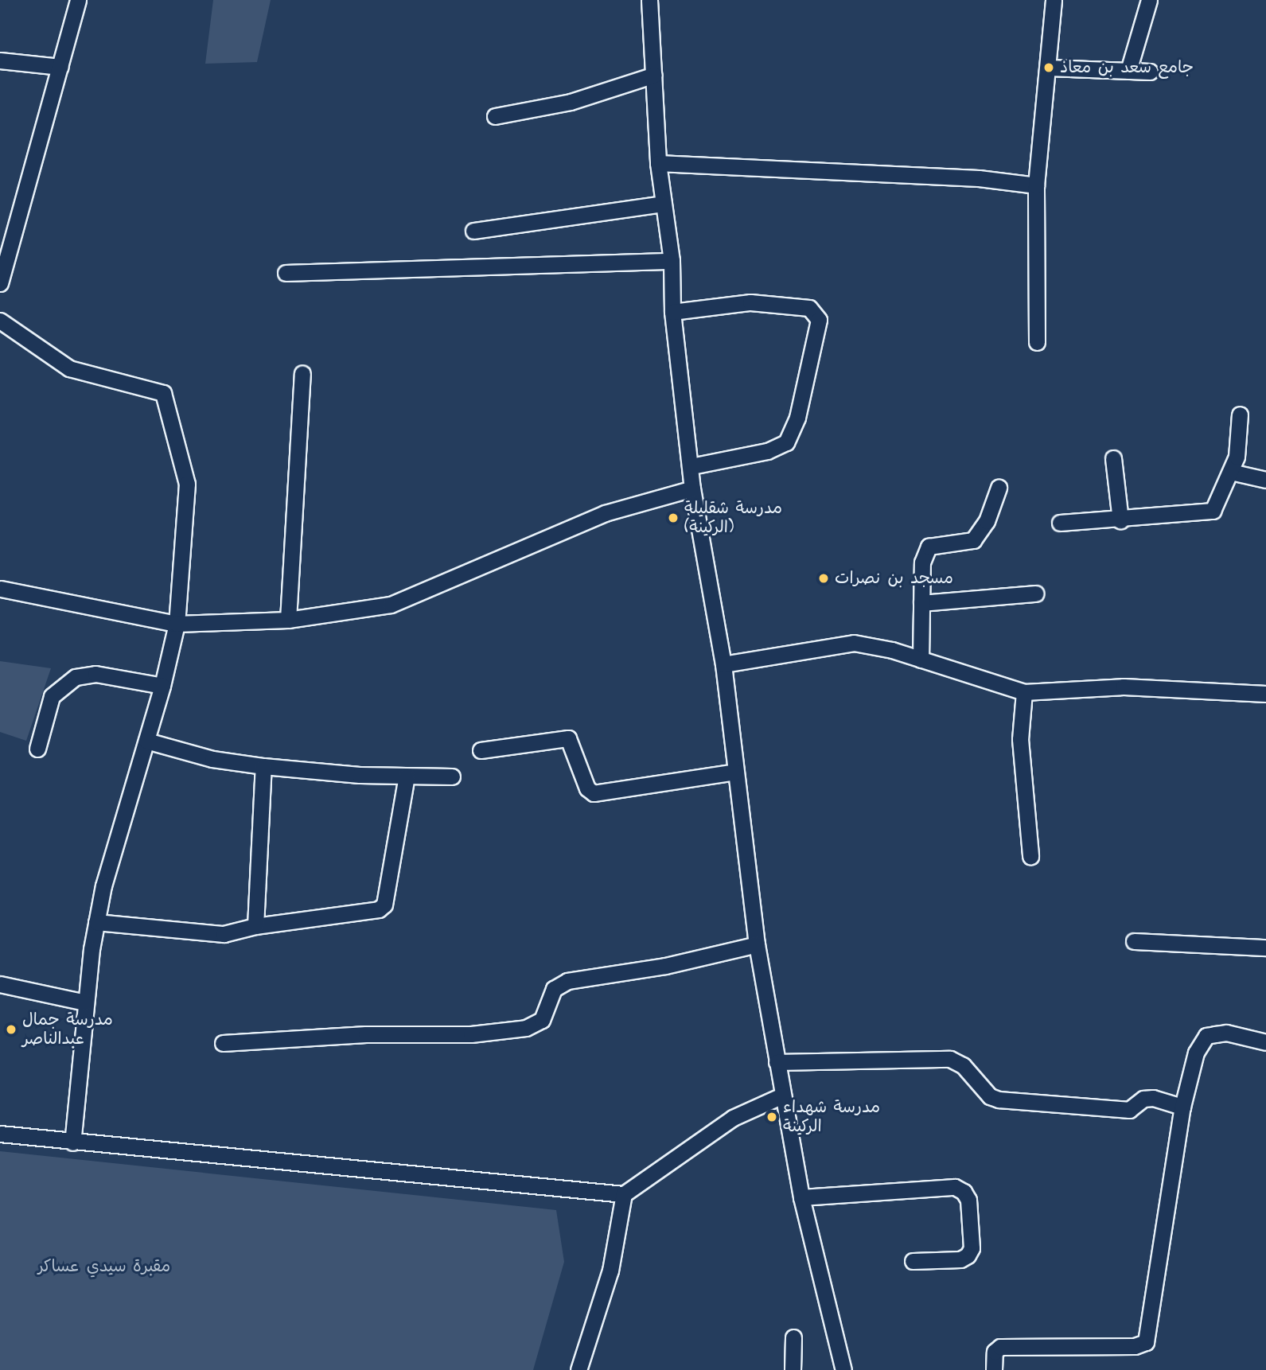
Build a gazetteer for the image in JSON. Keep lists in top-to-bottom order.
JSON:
{
  "parks": ["مقبرة سيدي عساكر"],
  "places": [
    "جامع سعد بن معاذ",
    "مدرسة شقليلة (الركينة)",
    "مسجد بن نصرات",
    "مدرسة جمال عبدالناصر",
    "مدرسة شهداء الركينة"
  ]
}
